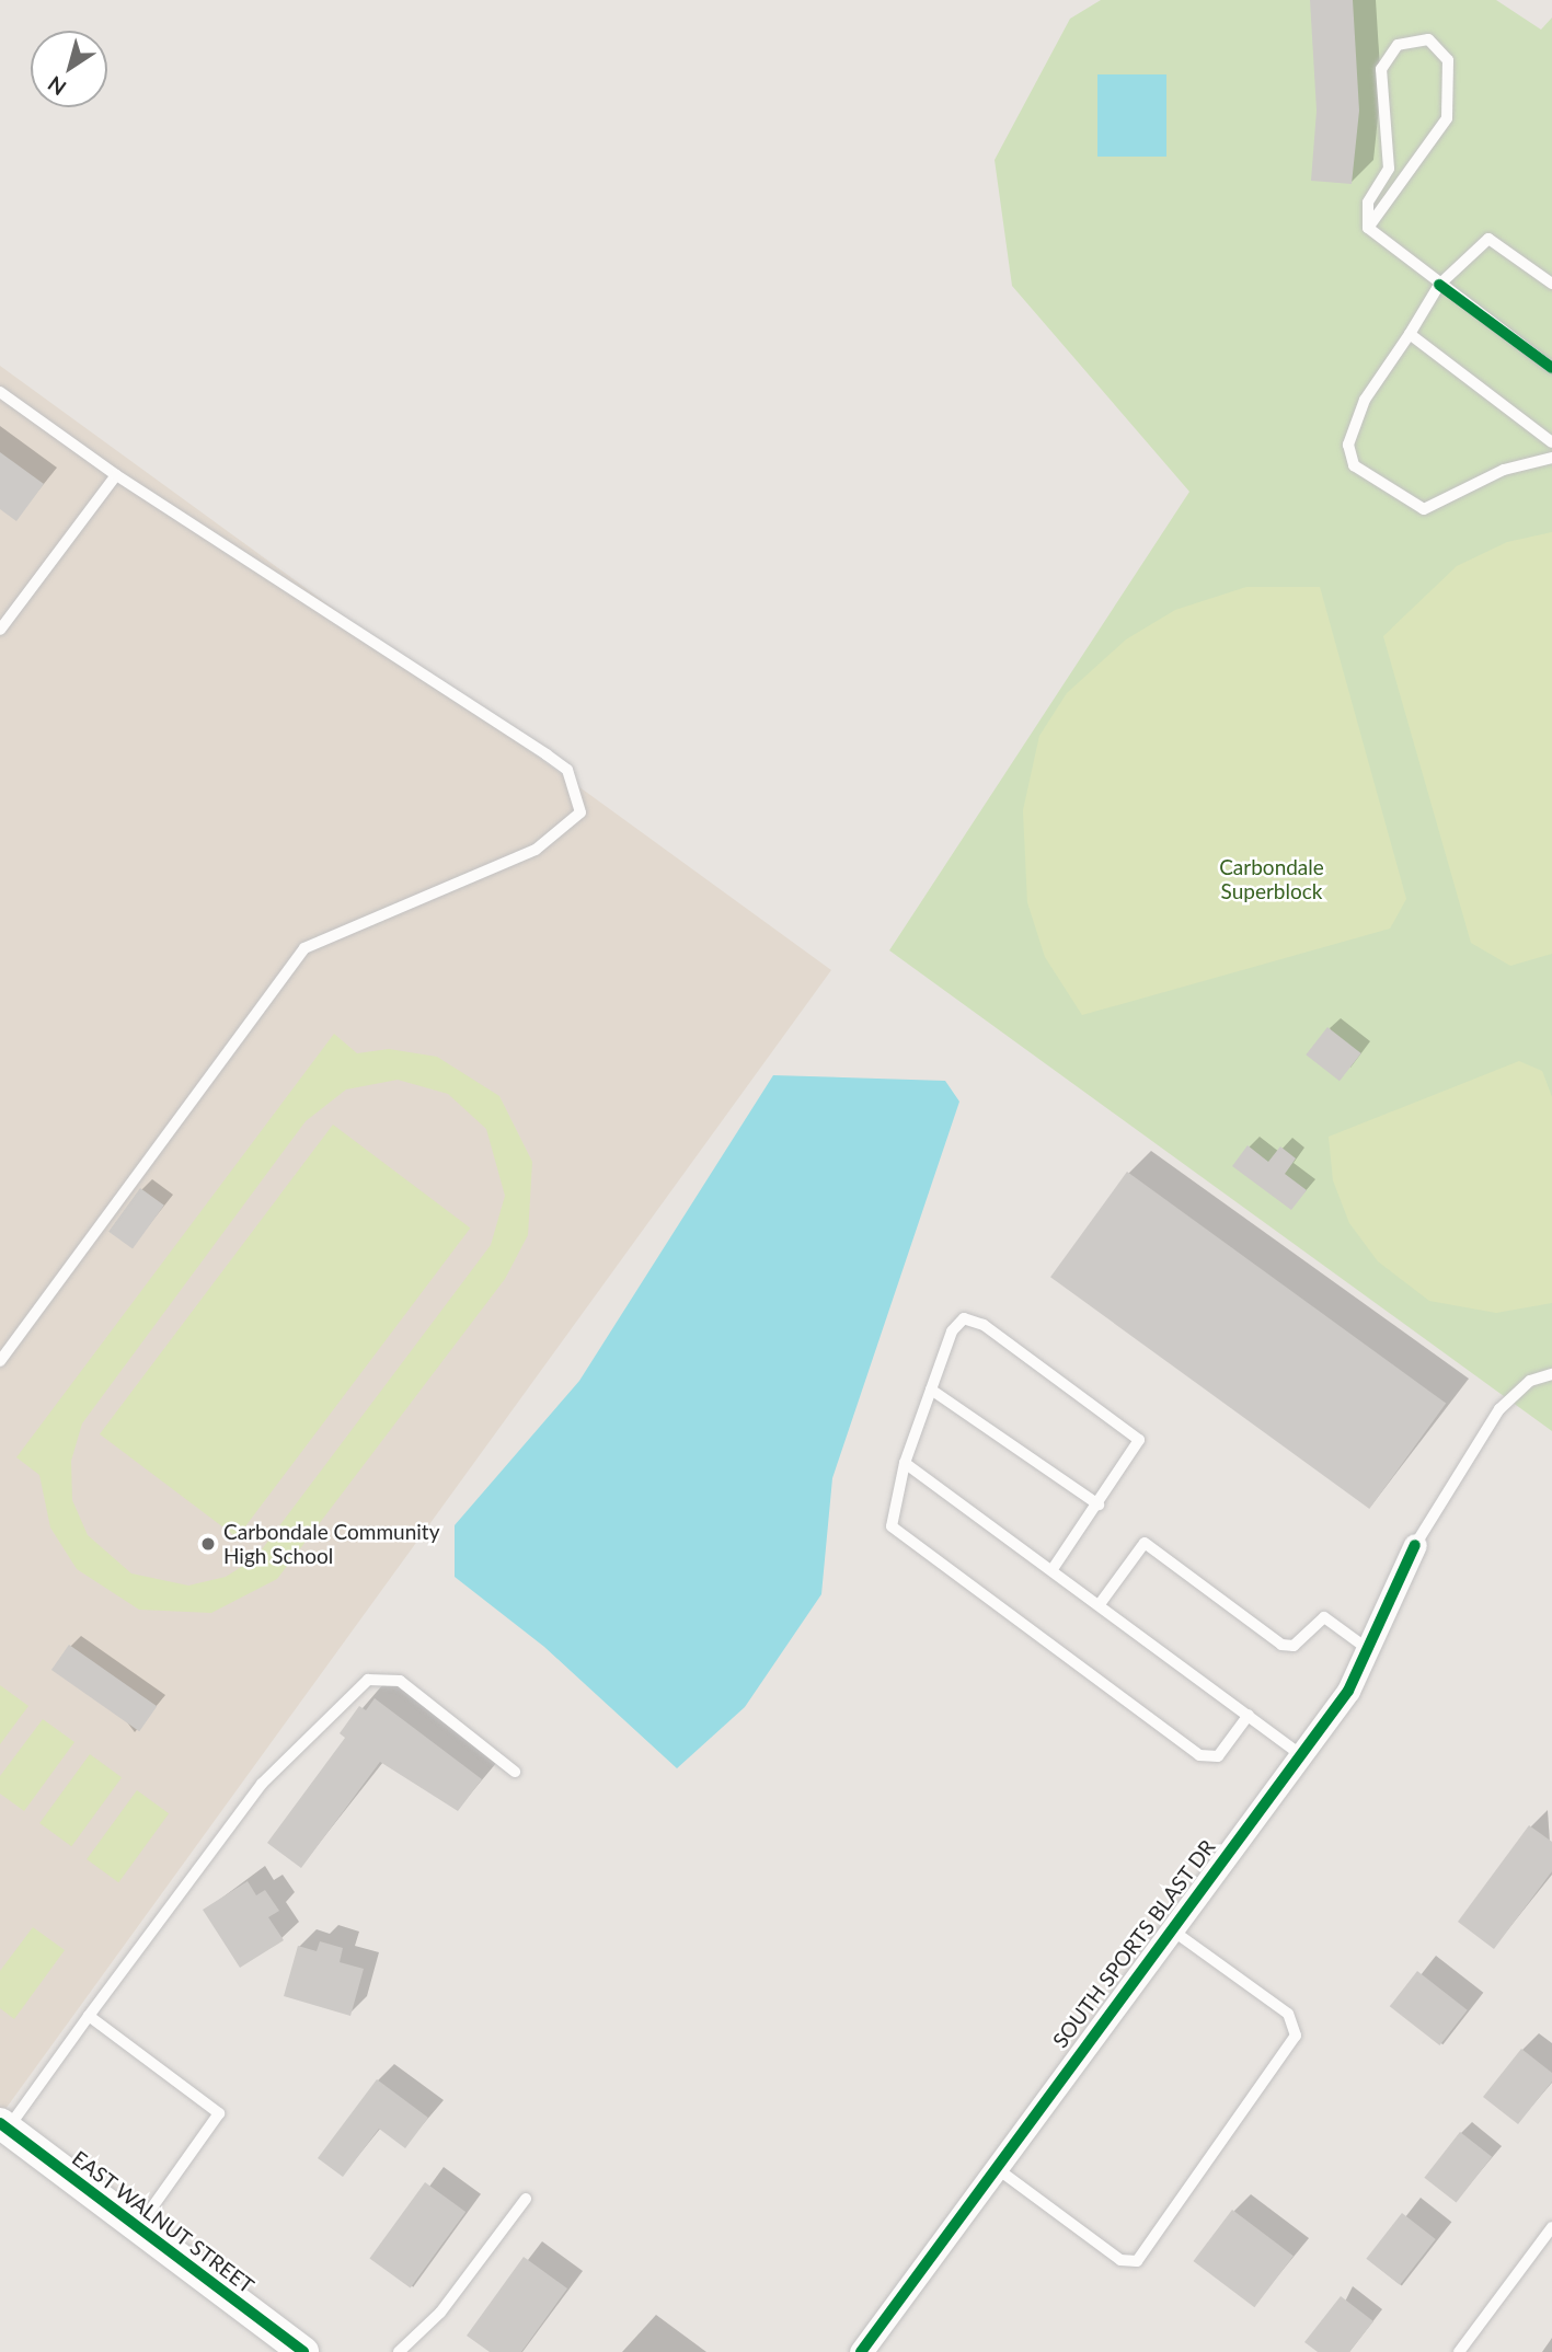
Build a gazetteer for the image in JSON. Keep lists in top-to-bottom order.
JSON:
{
  "streets": {
    "street": ["SOUTH SPORTS BLAST DR", "EAST WALNUT STREET"]
  },
  "parks": ["Carbondale Superblock"],
  "places": ["Carbondale Community High School"],
  "north": "bottom left"
}
